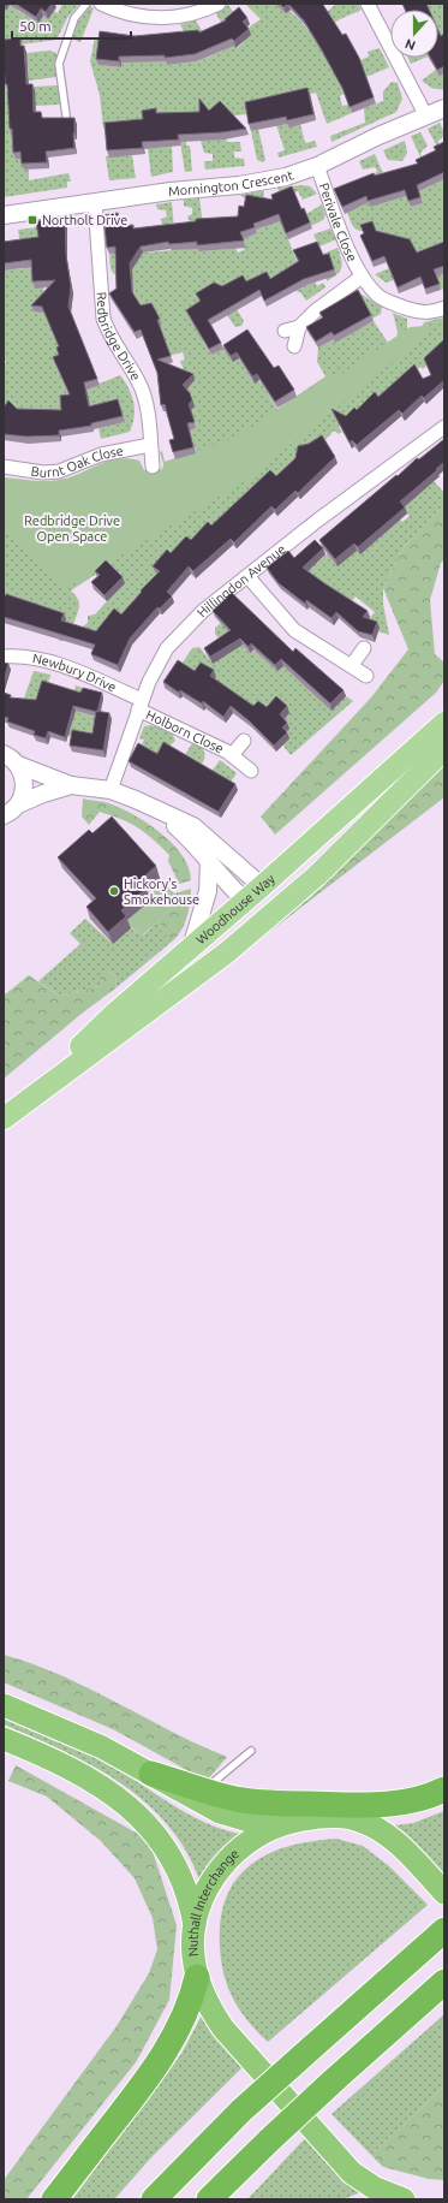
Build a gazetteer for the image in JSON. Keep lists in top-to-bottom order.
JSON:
{
  "streets": {
    "highway": ["Nuthall Interchange"],
    "main road": ["Woodhouse Way"],
    "street": [
      "Mornington Crescent",
      "Perivale Close",
      "Redbridge Drive",
      "Burnt Oak Close",
      "Hillingdon Avenue",
      "Newbury Drive",
      "Holborn Close"
    ]
  },
  "crossings": [
    ["Mornington Crescent", "Perivale Close"],
    ["Mornington Crescent", "Redbridge Drive"],
    ["Redbridge Drive", "Burnt Oak Close"],
    ["Hillingdon Avenue", "Newbury Drive"],
    ["Hillingdon Avenue", "Holborn Close"],
    ["Newbury Drive", "Holborn Close"]
  ],
  "parks": ["Redbridge Drive Open Space"],
  "places": {
    "transit": ["Northolt Drive"],
    "other": ["Hickory's Smokehouse"]
  },
  "scale_bar": "50 m",
  "north": "bottom"
}
